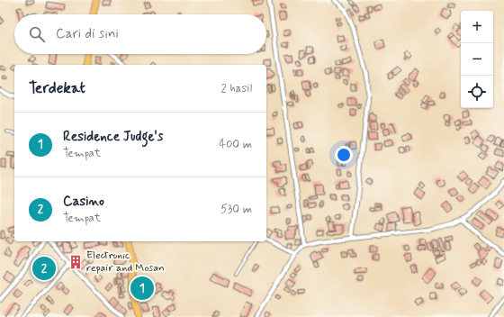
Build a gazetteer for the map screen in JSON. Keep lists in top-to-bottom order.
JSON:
{
  "places": {
    "building": ["Electronic repair and Mosan"]
  },
  "page": {
    "map_buttons": ["+", "−"],
    "search": "Cari di sini",
    "heading": ["Terdekat", "2 hasil"],
    "list": [
      {
        "mark": "1",
        "name": "Residence Judge's",
        "note": "Tempat",
        "value": "400 m"
      },
      {
        "mark": "2",
        "name": "Casino",
        "note": "Tempat",
        "value": "530 m"
      }
    ],
    "pins": ["2", "1"]
  }
}
